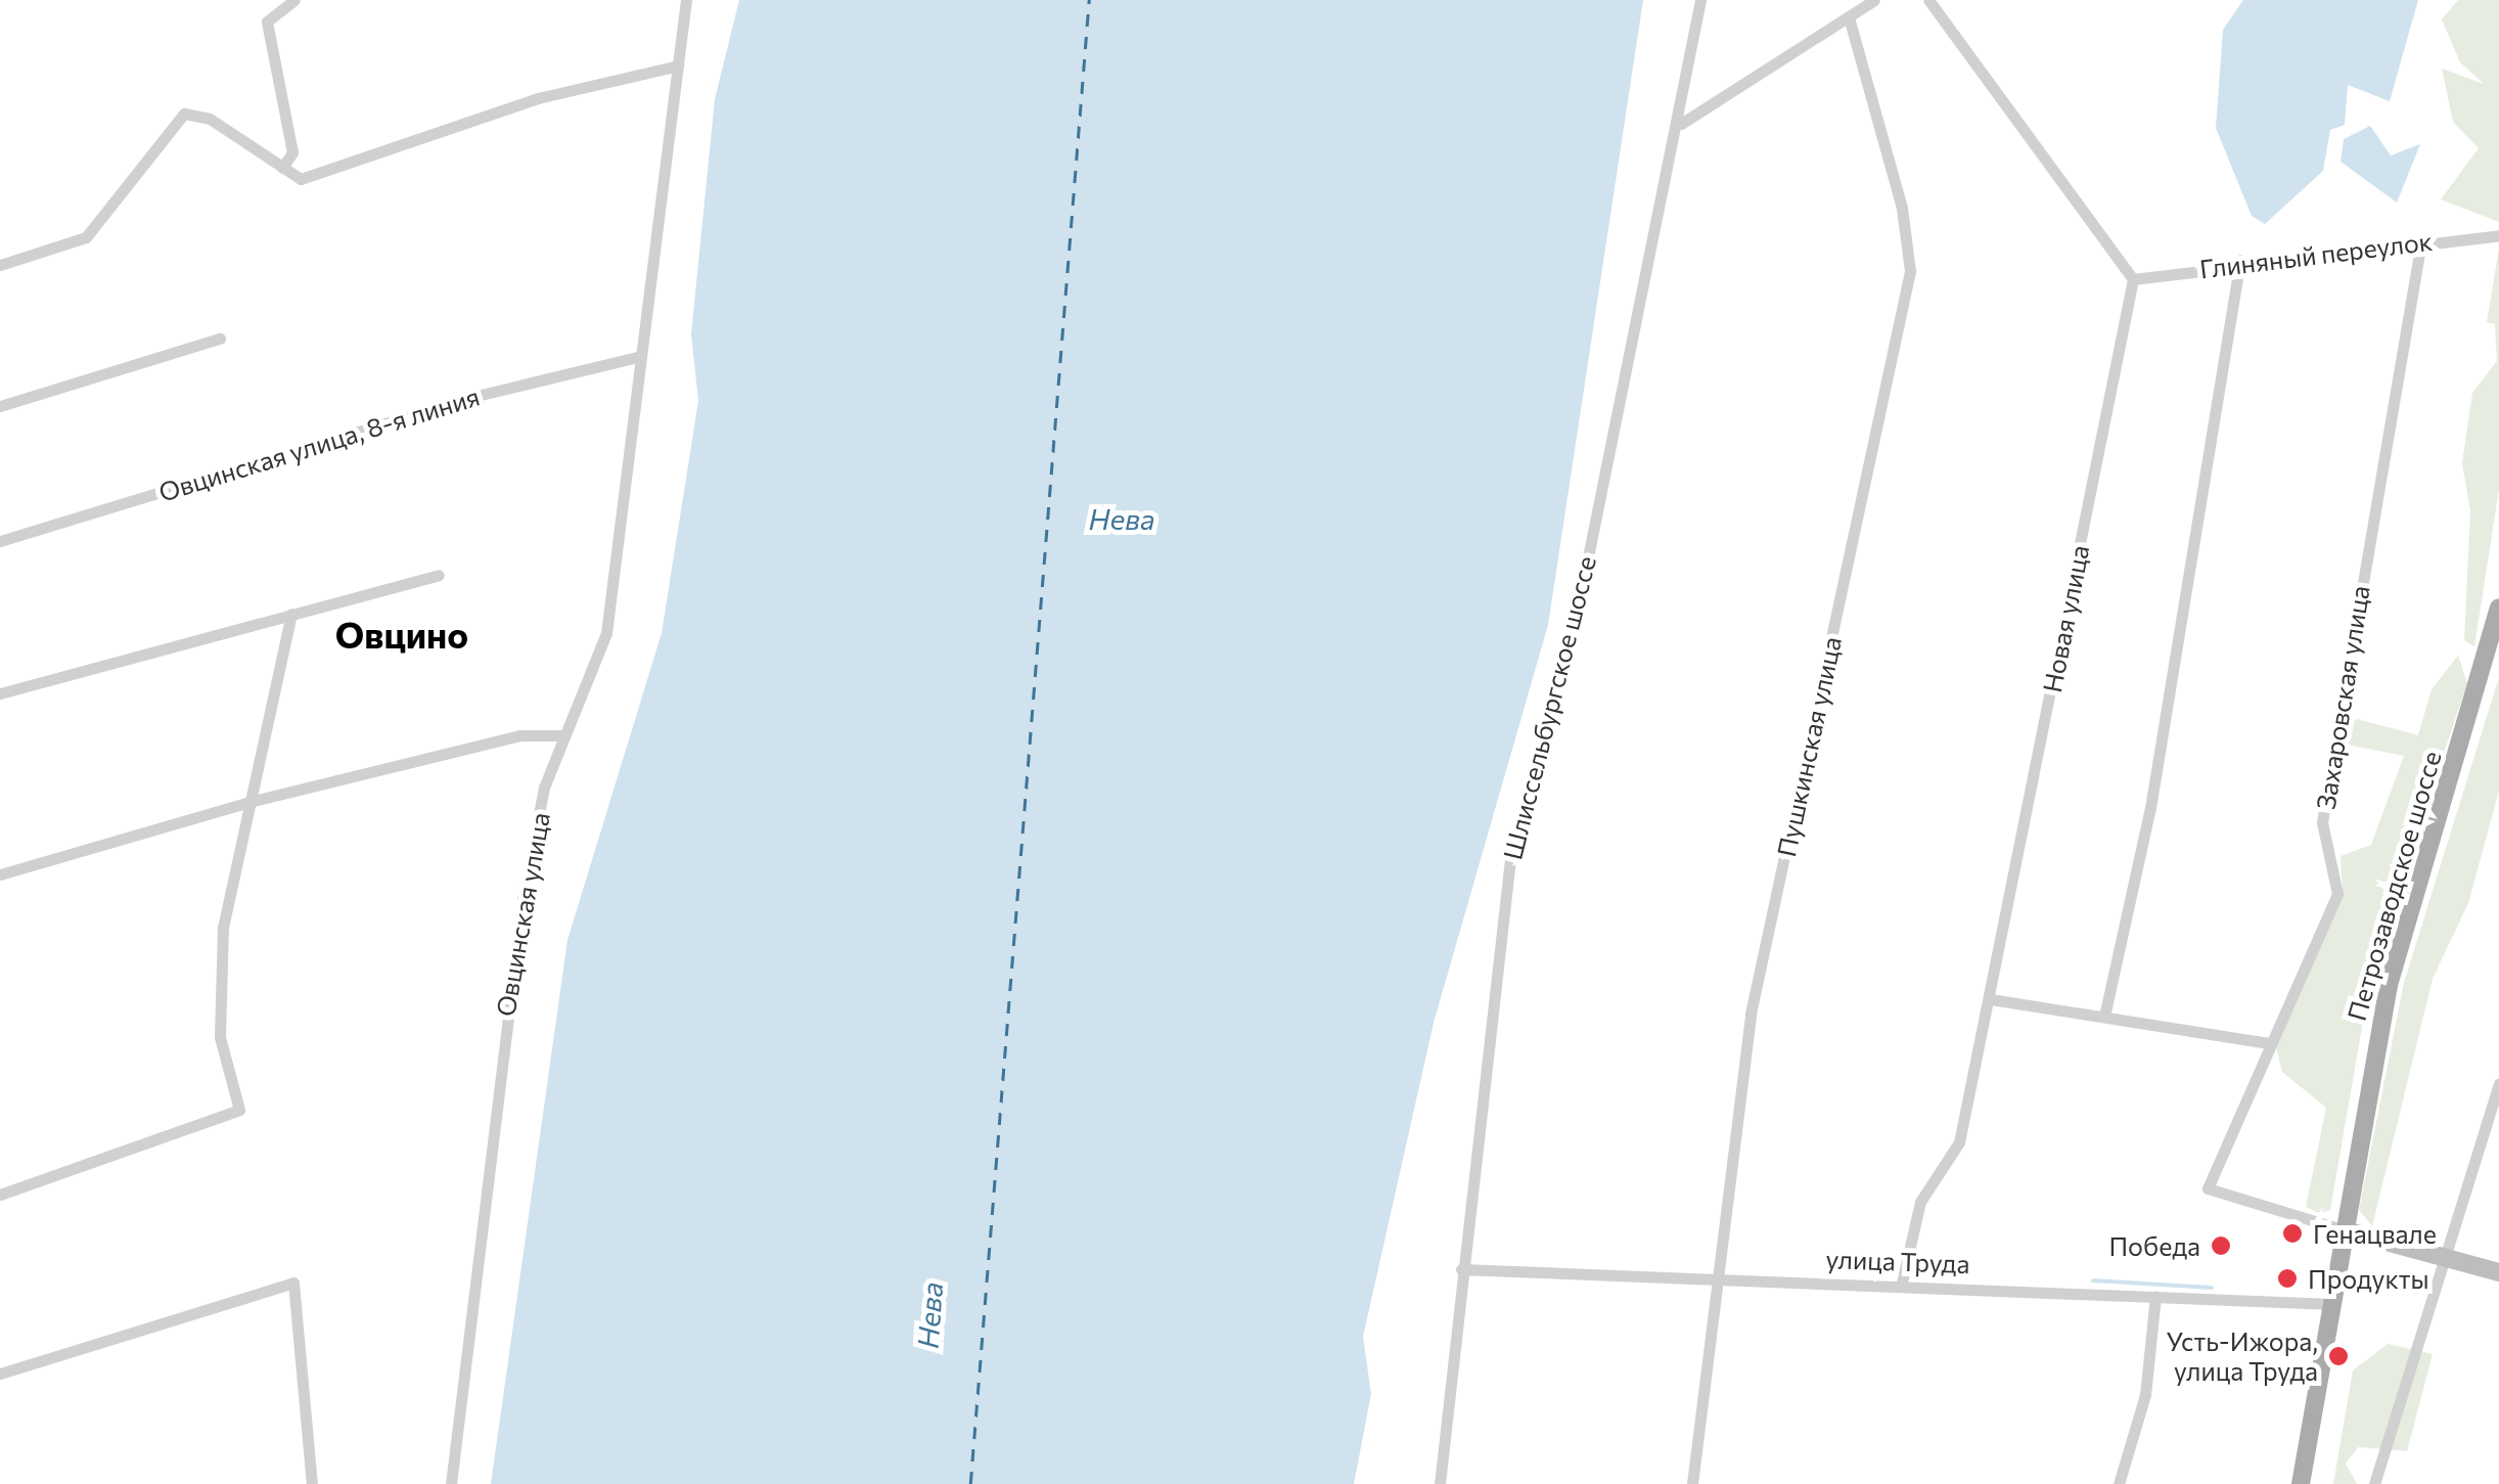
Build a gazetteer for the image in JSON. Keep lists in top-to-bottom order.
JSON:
{
  "streets": {
    "main road": ["Петрозаводское шоссе"],
    "street": [
      "Глиняный переулок",
      "Овцинская улица, 8-я линия",
      "Новая улица",
      "Захаровская улица",
      "Шлиссельбургское шоссе",
      "Пушкинская улица",
      "Овцинская улица",
      "улица Труда"
    ]
  },
  "crossings": [
    ["Глиняный переулок", "Новая улица"],
    ["Глиняный переулок", "Захаровская улица"],
    ["Овцинская улица, 8-я линия", "Овцинская улица"],
    ["Новая улица", "улица Труда"],
    ["Захаровская улица", "Петрозаводское шоссе"],
    ["Шлиссельбургское шоссе", "улица Труда"],
    ["Пушкинская улица", "улица Труда"],
    ["Петрозаводское шоссе", "улица Труда"]
  ],
  "districts": ["Овцино"],
  "water": ["Нева"],
  "places": [
    "Генацвале",
    "Победа",
    "Продукты",
    "Усть-Ижора, улица Труда"
  ]
}
